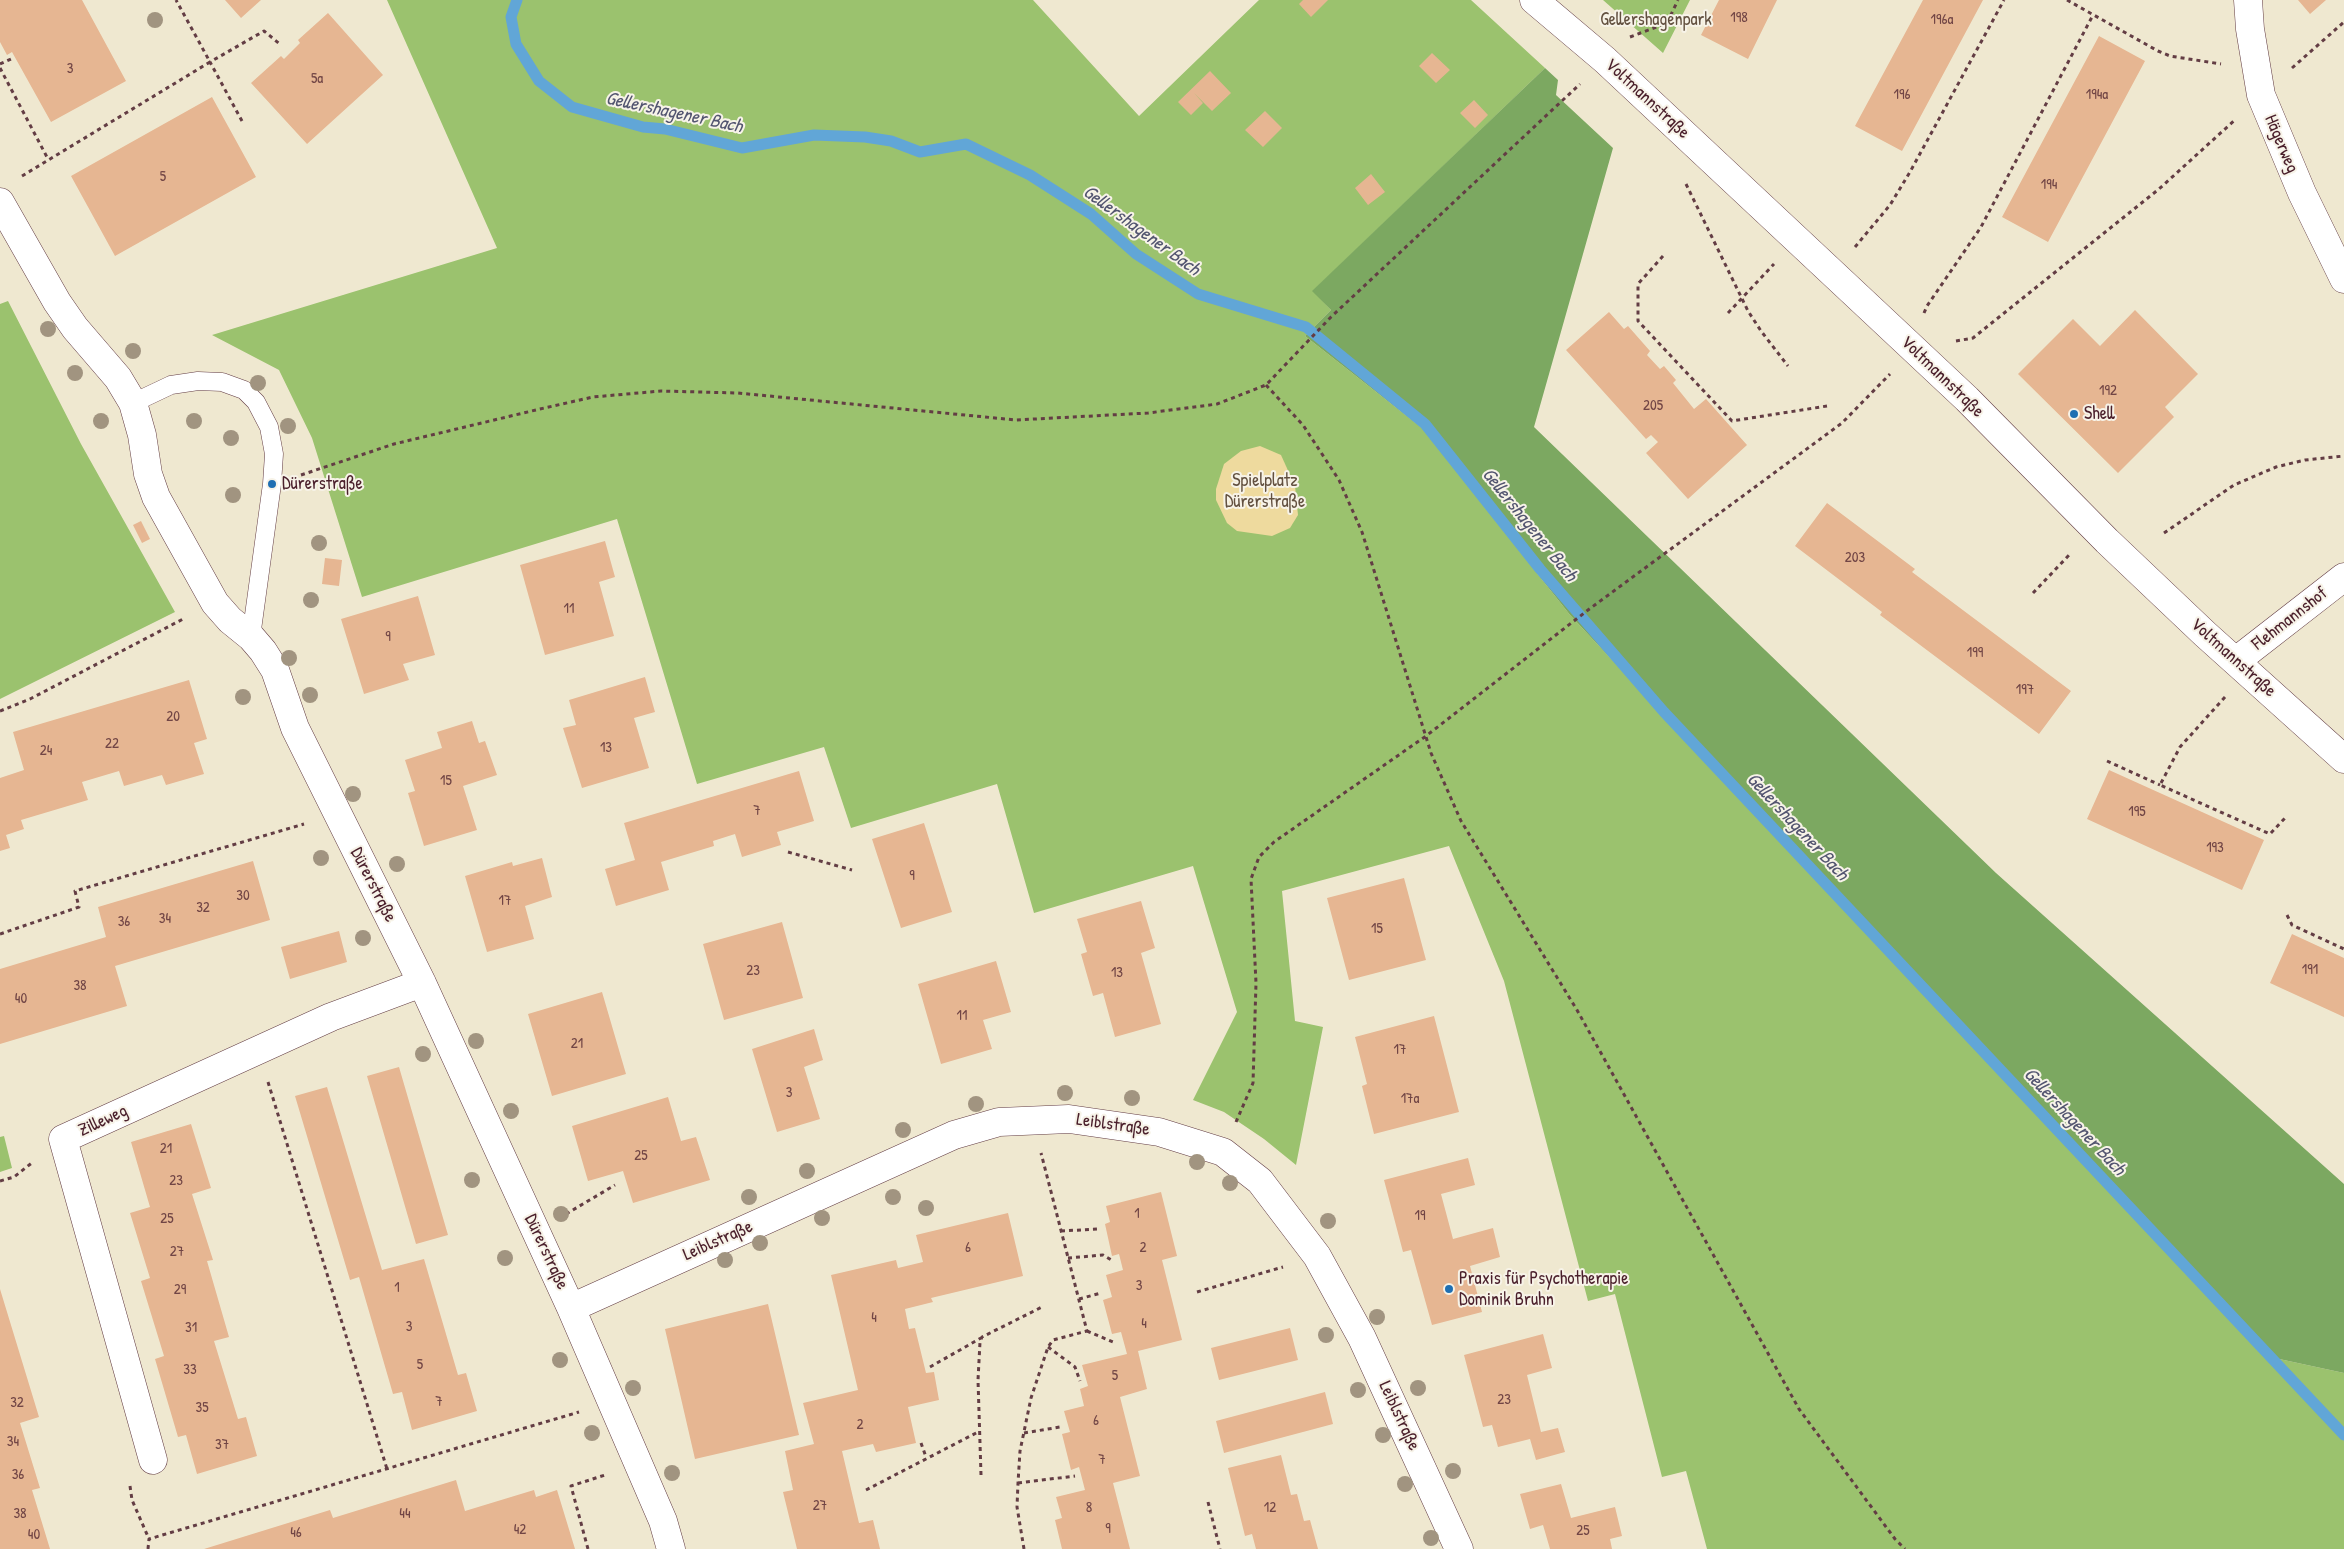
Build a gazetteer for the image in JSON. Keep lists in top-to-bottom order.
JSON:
{
  "streets": {
    "street": [
      "Voltmannstraße",
      "Hägerweg",
      "Flehmannshof",
      "Dürerstraße",
      "Zilleweg",
      "Leiblstraße"
    ]
  },
  "crossings": [
    ["Voltmannstraße", "Flehmannshof"],
    ["Dürerstraße", "Zilleweg"],
    ["Dürerstraße", "Leiblstraße"]
  ],
  "water": ["Gellershagener Bach"],
  "parks": ["Gellershagenpark", "Spielplatz Dürerstraße"],
  "places": ["Shell", "Dürerstraße", "Praxis für Psychotherapie Dominik Bruhn"],
  "house_numbers": [
    "198",
    "196a",
    "3",
    "5a",
    "196",
    "194a",
    "5",
    "194",
    "192",
    "205",
    "203",
    "11",
    "9",
    "199",
    "197",
    "20",
    "22",
    "13",
    "24",
    "15",
    "7",
    "195",
    "193",
    "9",
    "30",
    "17",
    "32",
    "34",
    "36",
    "15",
    "191",
    "23",
    "13",
    "38",
    "40",
    "11",
    "21",
    "17",
    "3",
    "17a",
    "21",
    "25",
    "23",
    "1",
    "19",
    "25",
    "6",
    "2",
    "27",
    "3",
    "1",
    "29",
    "4",
    "4",
    "3",
    "31",
    "5",
    "33",
    "5",
    "23",
    "7",
    "32",
    "35",
    "6",
    "2",
    "34",
    "37",
    "7",
    "36",
    "27",
    "8",
    "12",
    "38",
    "44",
    "9",
    "42",
    "25",
    "46",
    "40"
  ]
}
